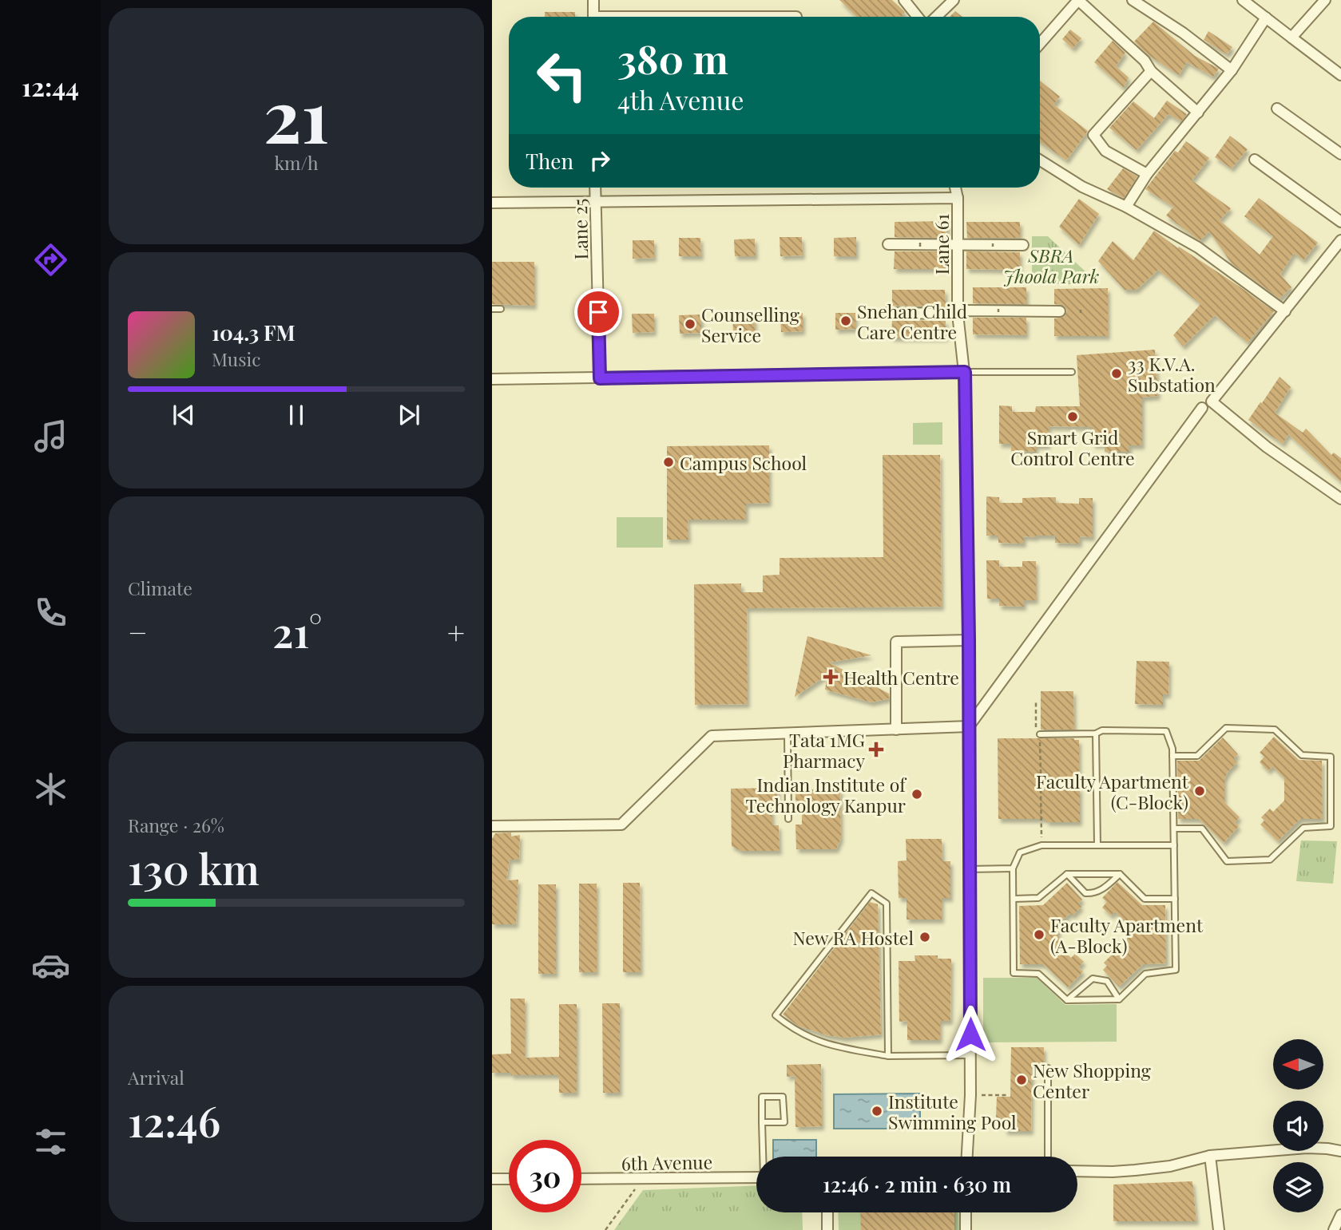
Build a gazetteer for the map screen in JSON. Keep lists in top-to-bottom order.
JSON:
{
  "streets": {
    "street": ["Lane 25", "Lane 61", "6th Avenue"]
  },
  "crossings": [
    ["Lane 25", "Lane 61"]
  ],
  "parks": ["SBRA Jhoola Park"],
  "places": {
    "other": [
      "Snehan Child Care Centre",
      "Counselling Service",
      "33 K.V.A. Substation",
      "Smart Grid Control Centre",
      "Campus School",
      "Faculty Apartment (C-Block)",
      "Indian Institute of Technology Kanpur",
      "Faculty Apartment (A-Block)",
      "New RA Hostel",
      "New Shopping Center",
      "Institute Swimming Pool"
    ],
    "health": ["Health Centre", "Tata 1MG Pharmacy"]
  },
  "north": "left",
  "page": {
    "tabs": "12:44",
    "tile": [
      ["21", "km/h"],
      "Climate",
      ["Range · 26%", "130 km"],
      ["Arrival", "12:46"]
    ],
    "turn": ["380 m", "4th Avenue"],
    "then": "Then",
    "song": ["104.3 FM", "Music"],
    "heat": ["−", "21°", "+"],
    "limit": "30",
    "trip": "12:46 · 2 min · 630 m"
  }
}
